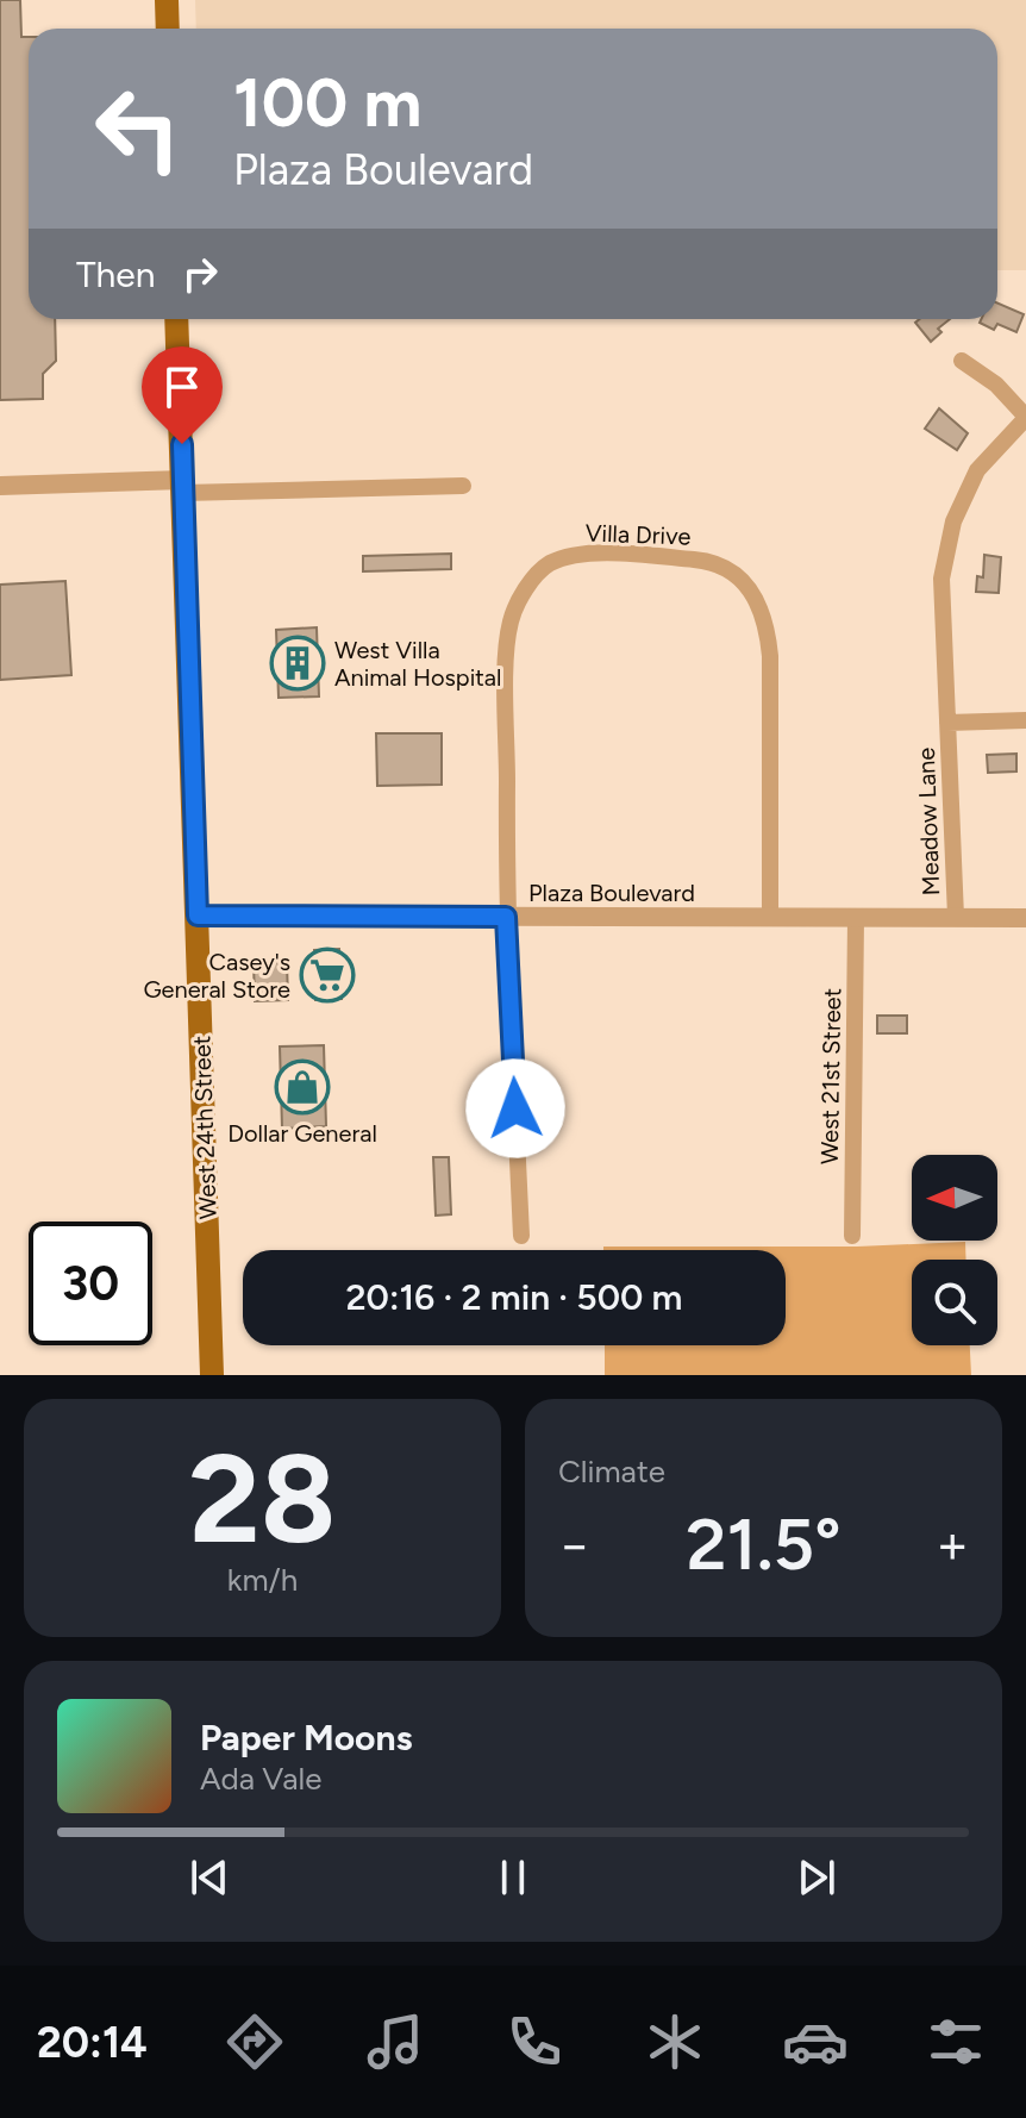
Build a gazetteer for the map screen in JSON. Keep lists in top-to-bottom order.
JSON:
{
  "streets": {
    "main road": ["West 24th Street"],
    "street": [
      "Villa Drive",
      "Meadow Lane",
      "Plaza Boulevard",
      "West 21st Street"
    ]
  },
  "crossings": [
    ["Villa Drive", "Plaza Boulevard"],
    ["Meadow Lane", "Plaza Boulevard"],
    ["Plaza Boulevard", "West 21st Street"],
    ["Plaza Boulevard", "West 24th Street"]
  ],
  "places": {
    "building": ["West Villa Animal Hospital"],
    "supermarket": ["Casey's General Store"],
    "shop": ["Dollar General"]
  },
  "north": "left",
  "page": {
    "turn": ["100 m", "Plaza Boulevard"],
    "then": "Then",
    "limit": "30",
    "trip": "20:16 · 2 min · 500 m",
    "tile": [
      ["28", "km/h"],
      "Climate"
    ],
    "heat": ["−", "21.5°", "+"],
    "song": ["Paper Moons", "Ada Vale"],
    "tabs": "20:14"
  }
}
